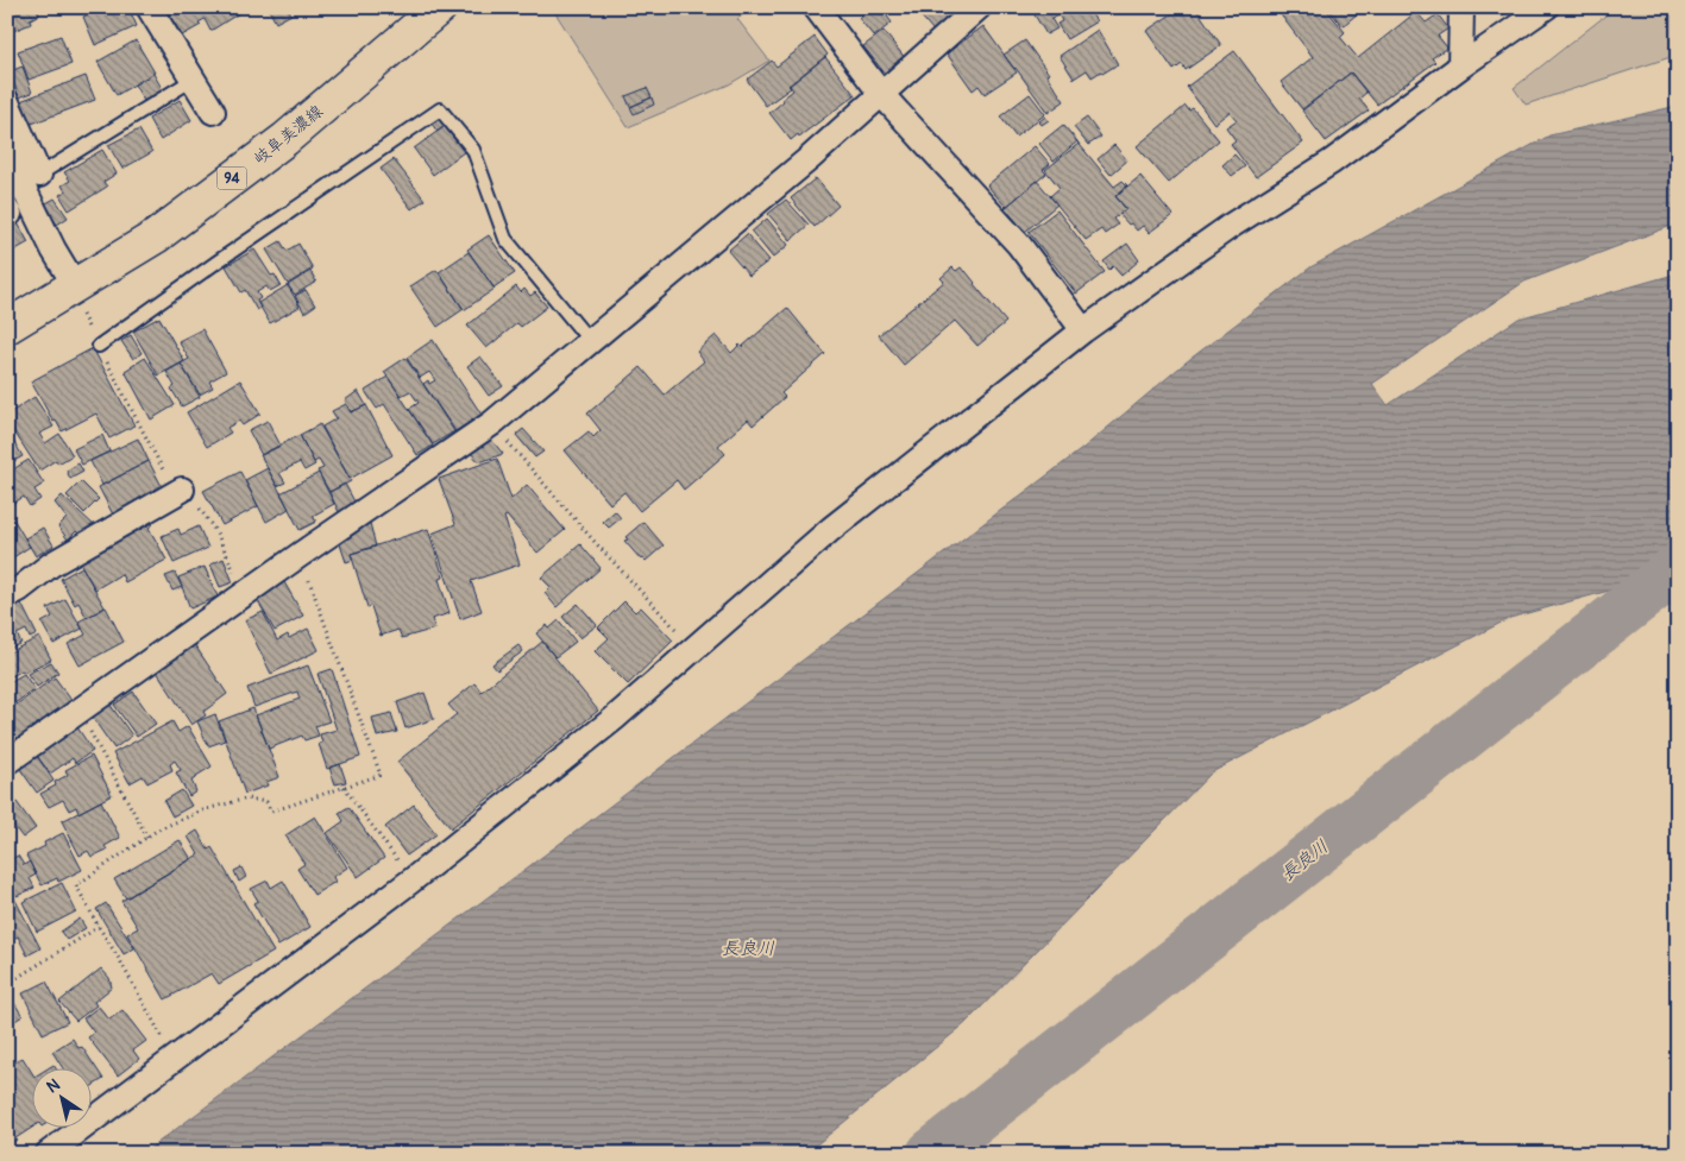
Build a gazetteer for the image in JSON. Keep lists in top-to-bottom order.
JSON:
{
  "streets": {
    "main road": ["岐阜美濃線", "94"]
  },
  "water": ["長良川"],
  "north": "top left"
}
